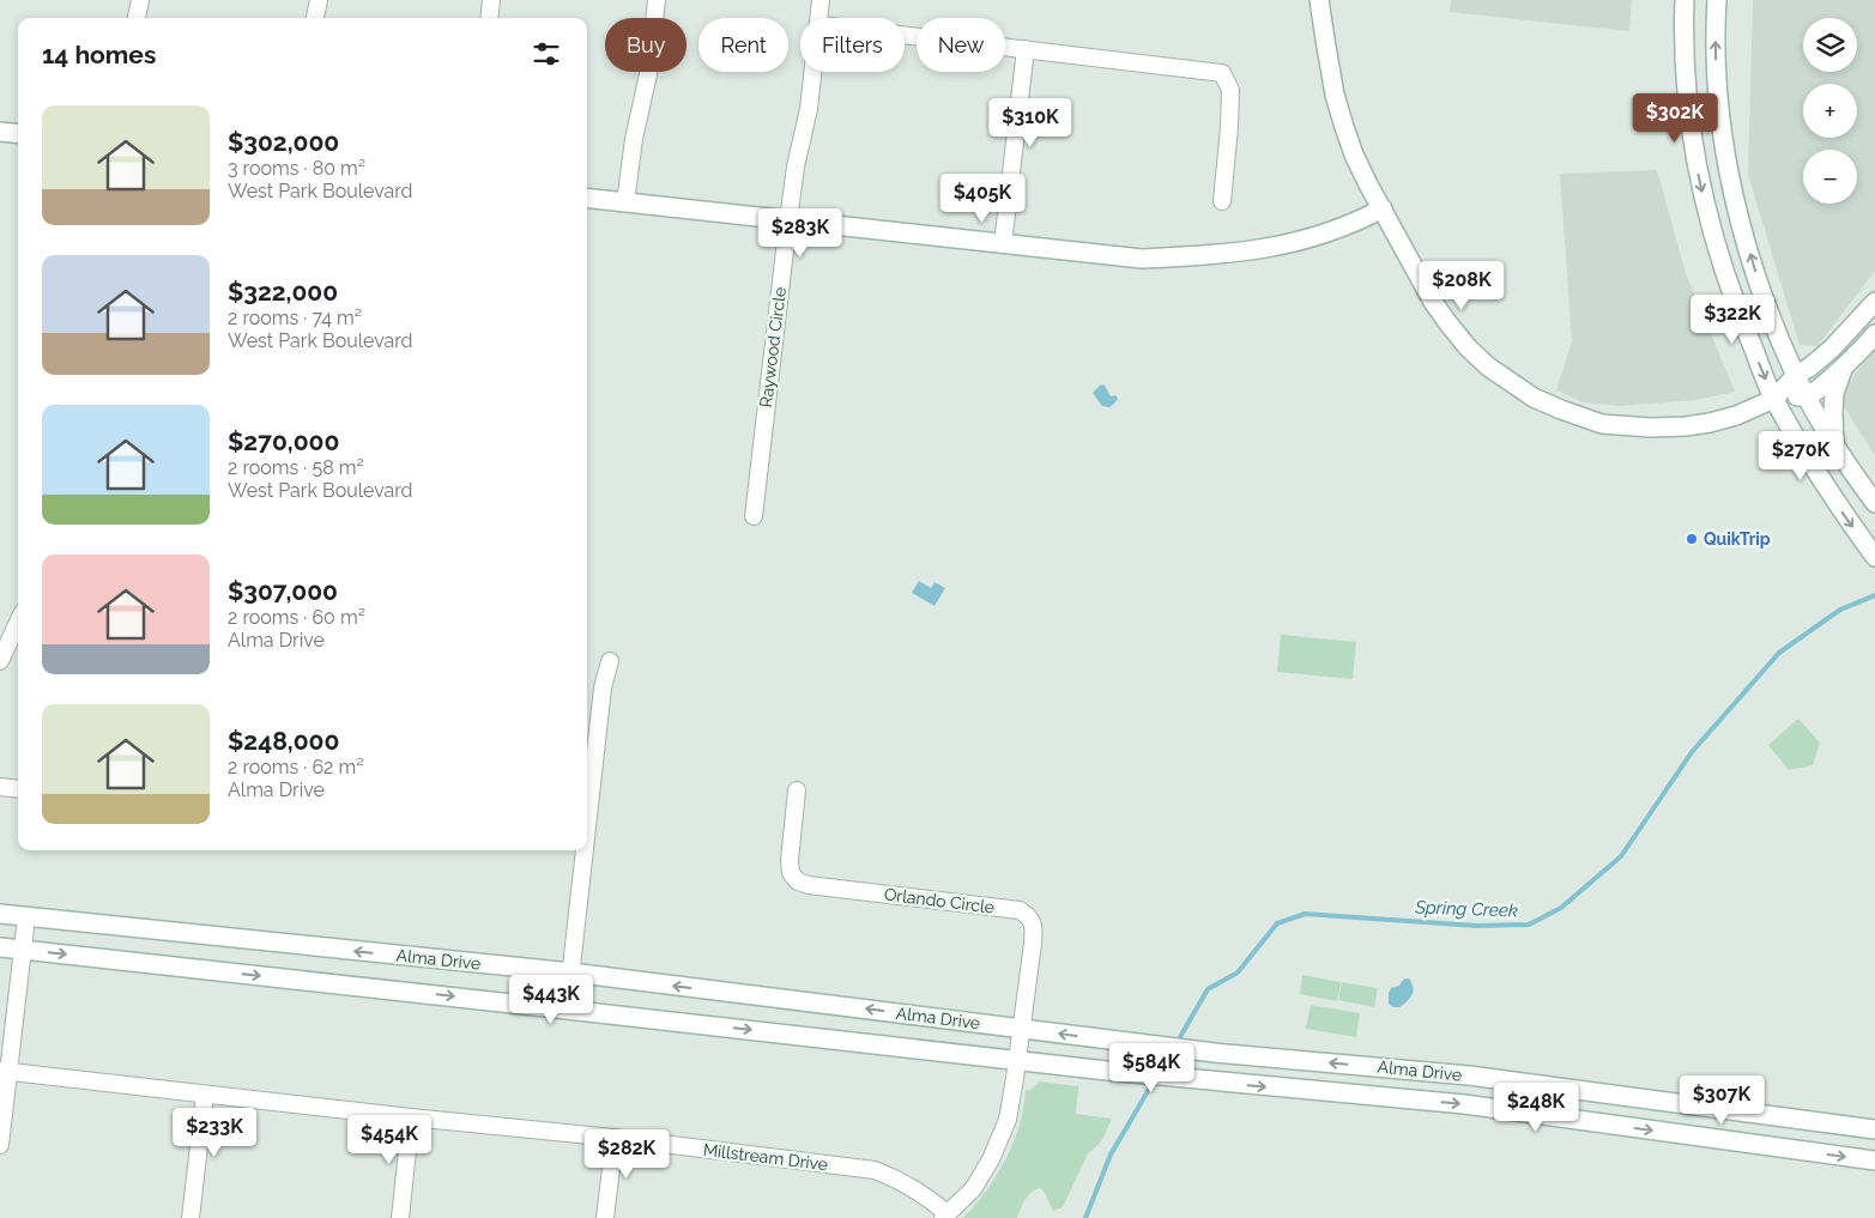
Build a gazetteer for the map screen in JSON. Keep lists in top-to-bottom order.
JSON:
{
  "streets": {
    "main road": ["Alma Drive"],
    "street": ["Raywood Circle", "Orlando Circle", "Millstream Drive"]
  },
  "crossings": [
    ["Orlando Circle", "Alma Drive"],
    ["Orlando Circle", "Millstream Drive"]
  ],
  "water": ["Spring Creek"],
  "places": ["QuikTrip"],
  "page": {
    "map_buttons": ["+", "−"],
    "chip": [
      "Buy",
      "Rent",
      "Filters",
      "New"
    ],
    "heading": "14 homes",
    "list": [
      {
        "name": "$302,000",
        "note": "3 rooms · 80 m² · West Park Boulevard"
      },
      {
        "name": "$322,000",
        "note": "2 rooms · 74 m² · West Park Boulevard"
      },
      {
        "name": "$270,000",
        "note": "2 rooms · 58 m² · West Park Boulevard"
      },
      {
        "name": "$307,000",
        "note": "2 rooms · 60 m² · Alma Drive"
      },
      {
        "name": "$248,000",
        "note": "2 rooms · 62 m² · Alma Drive"
      }
    ],
    "price": [
      "$302K",
      "$310K",
      "$405K",
      "$283K",
      "$208K",
      "$322K",
      "$270K",
      "$443K",
      "$584K",
      "$307K",
      "$248K",
      "$233K",
      "$454K",
      "$282K"
    ]
  }
}
